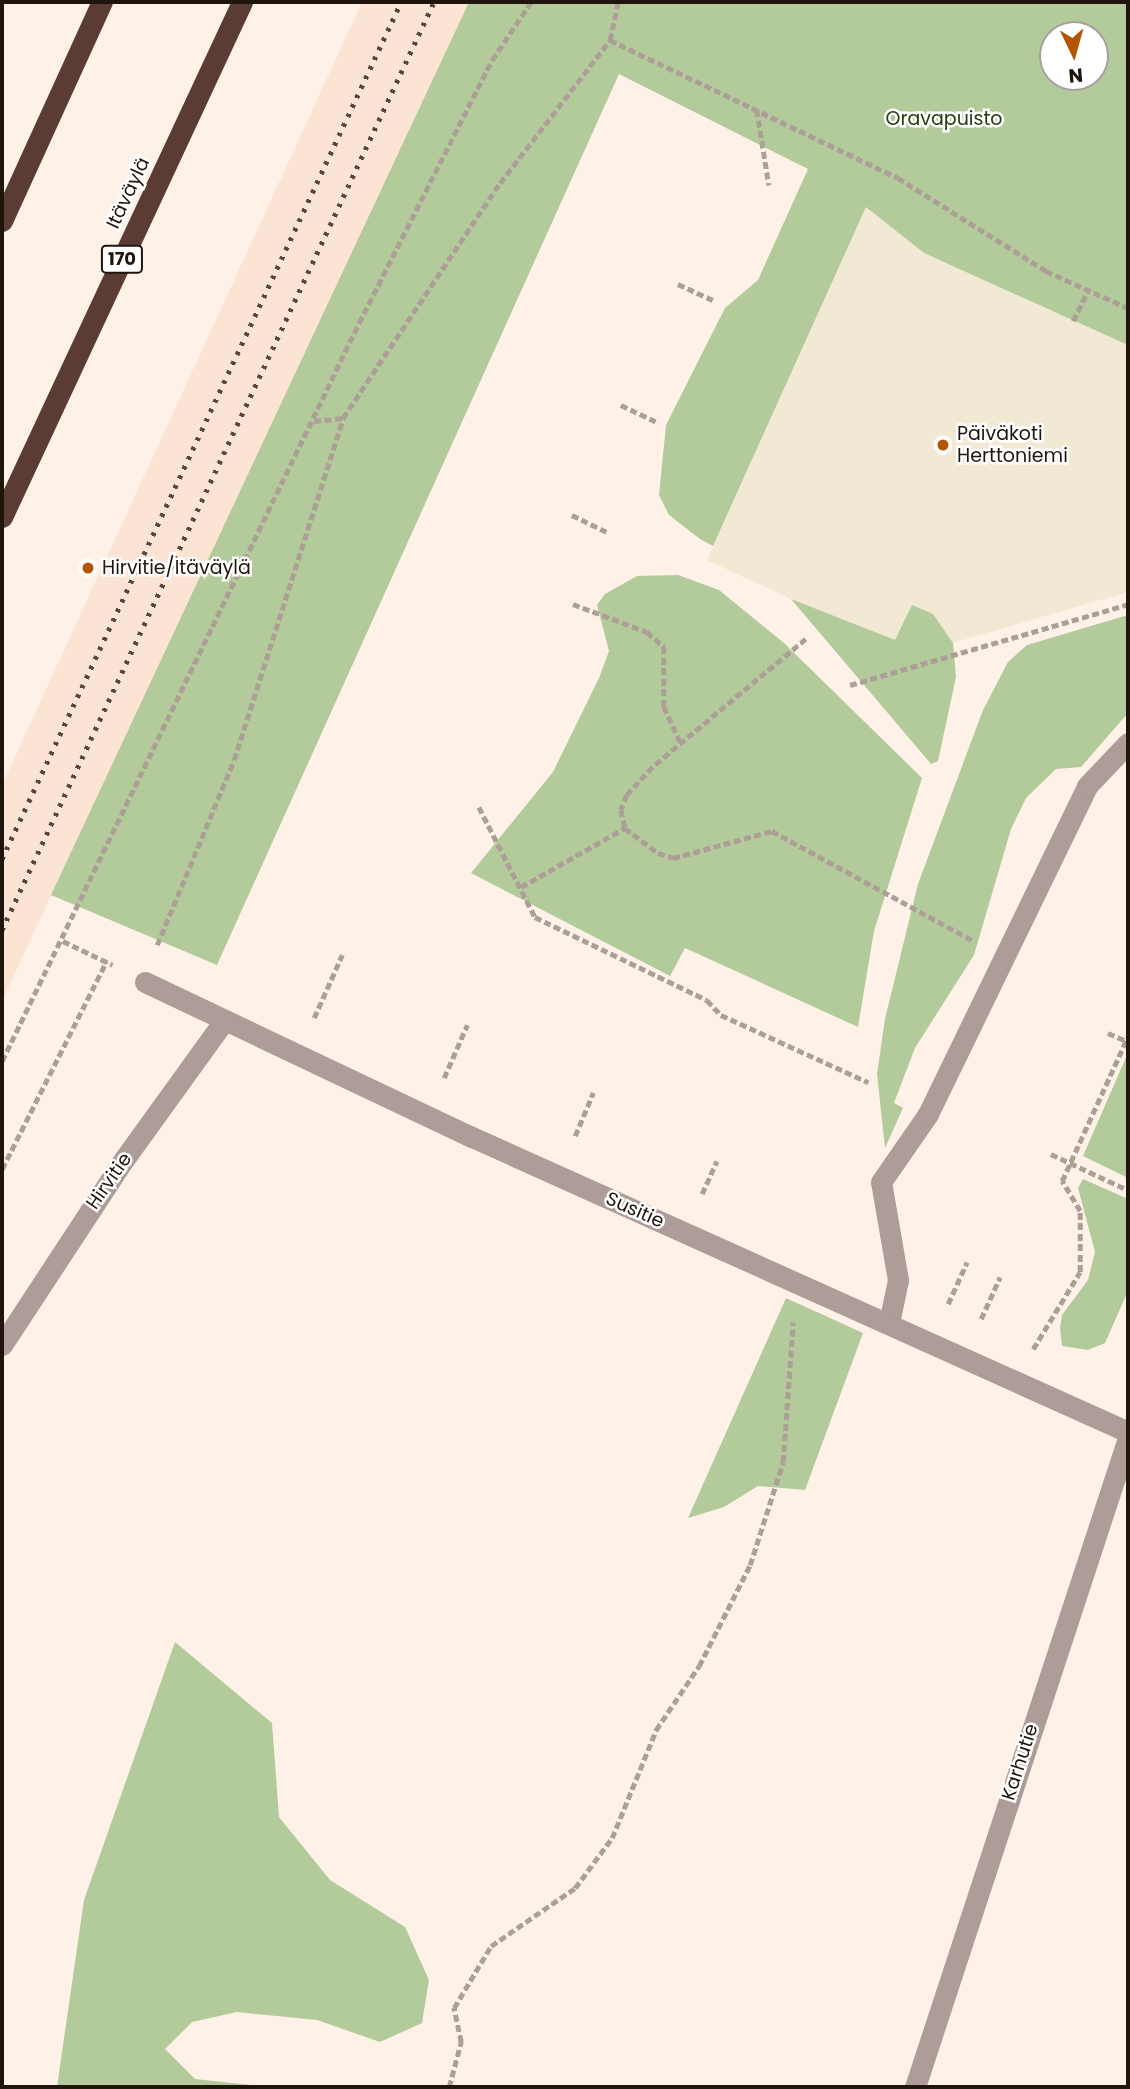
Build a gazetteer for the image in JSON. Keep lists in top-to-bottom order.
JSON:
{
  "streets": {
    "highway": ["Itäväylä", "170"],
    "street": ["Hirvitie", "Susitie", "Karhutie"]
  },
  "crossings": [
    ["Hirvitie", "Susitie"]
  ],
  "parks": ["Oravapuisto"],
  "places": ["Päiväkoti Herttoniemi", "Hirvitie/Itäväylä"],
  "north": "bottom"
}
